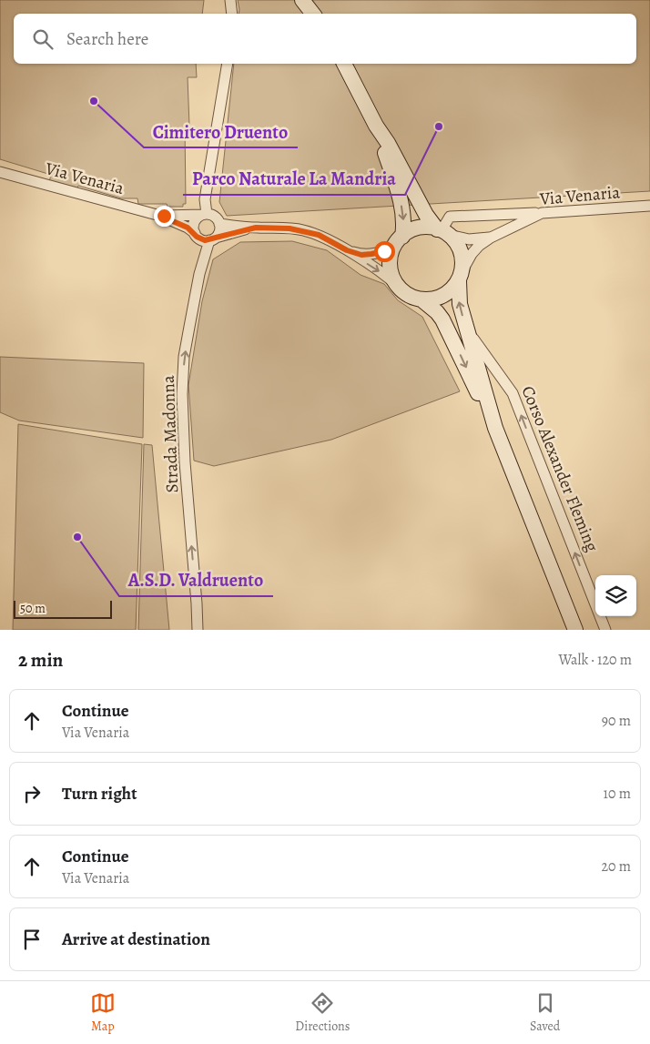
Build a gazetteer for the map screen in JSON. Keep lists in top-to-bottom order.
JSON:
{
  "streets": {
    "street": ["Via Venaria", "Strada Madonna", "Corso Alexander Fleming"]
  },
  "crossings": [
    ["Via Venaria", "Strada Madonna"],
    ["Via Venaria", "Corso Alexander Fleming"]
  ],
  "one_way": ["Strada Madonna"],
  "places": ["Cimitero Druento", "Parco Naturale La Mandria", "A.S.D. Valdruento"],
  "scale_bar": "50 m",
  "page": {
    "search": "Search here",
    "scale": "50 m",
    "heading": ["2 min", "Walk · 120 m"],
    "list": [
      ["Continue", "Via Venaria", "90 m"],
      ["Turn right", "10 m"],
      ["Continue", "Via Venaria", "20 m"],
      "Arrive at destination"
    ],
    "nav": ["Map", "Directions", "Saved"]
  }
}
